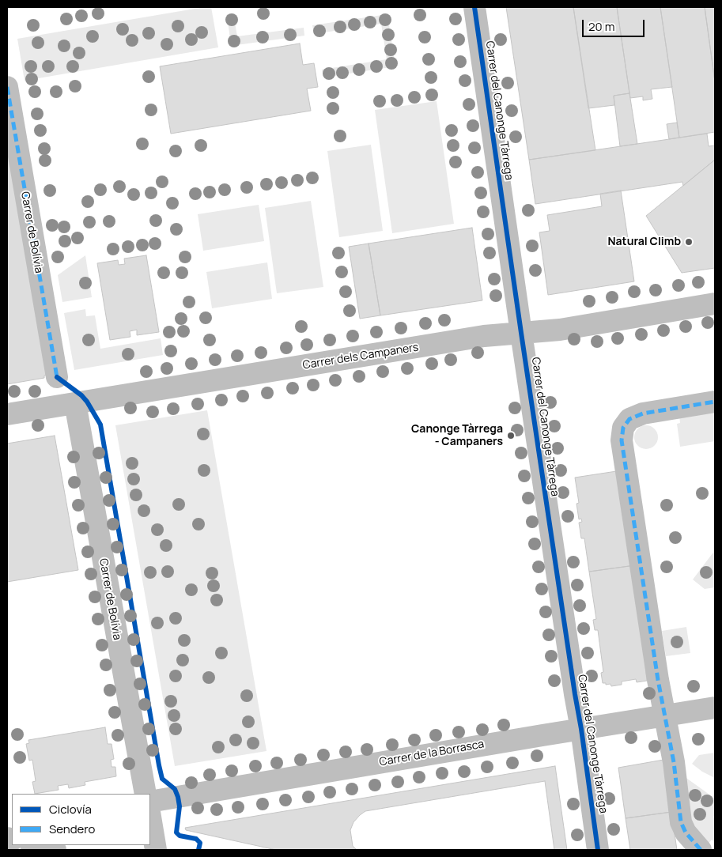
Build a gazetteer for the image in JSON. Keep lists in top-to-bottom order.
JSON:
{
  "streets": {
    "street": [
      "Carrer del Canonge Tàrrega",
      "Carrer de Bolívia",
      "Carrer dels Campaners",
      "Carrer de la Borrasca"
    ]
  },
  "crossings": [
    ["Carrer del Canonge Tàrrega", "Carrer dels Campaners"],
    ["Carrer del Canonge Tàrrega", "Carrer de la Borrasca"],
    ["Carrer de Bolívia", "Carrer dels Campaners"]
  ],
  "places": ["Natural Climb", "Canonge Tàrrega - Campaners"],
  "legend": ["Ciclovía", "Sendero"],
  "scale_bar": "20 m"
}
